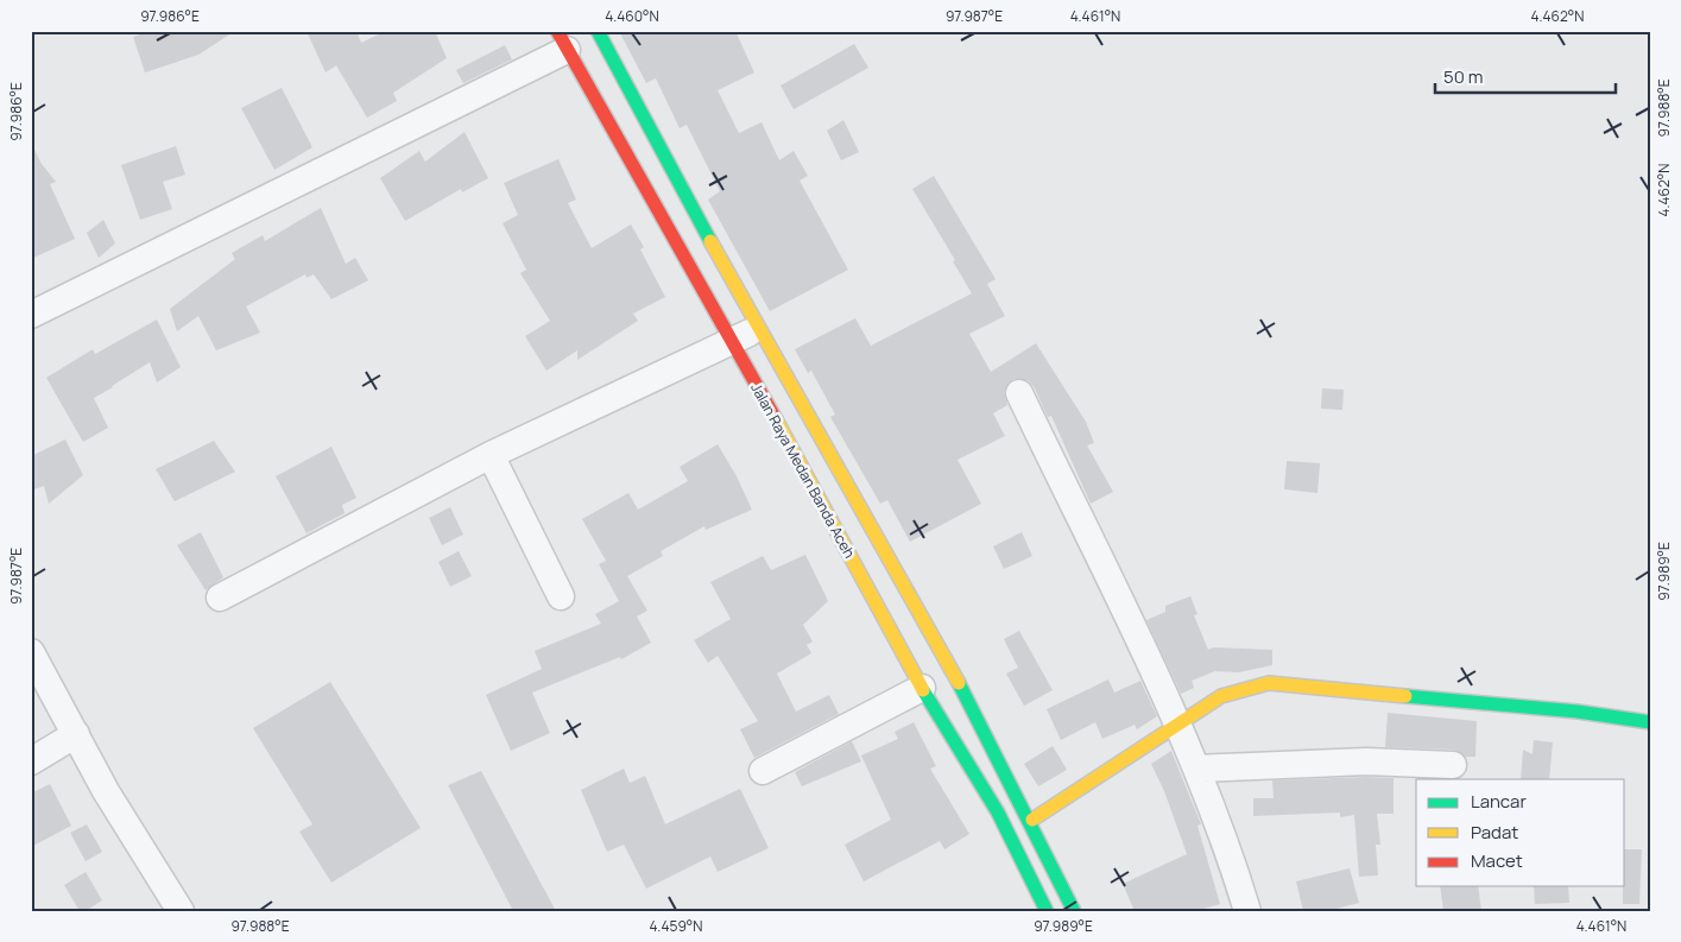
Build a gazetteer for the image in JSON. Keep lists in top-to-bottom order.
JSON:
{
  "streets": {
    "main road": ["Jalan Raya Medan Banda Aceh"]
  },
  "legend": ["Lancar", "Padat", "Macet"],
  "scale_bar": "50 m",
  "coordinates": [
    "97.986°E",
    "4.460°N",
    "97.987°E",
    "4.461°N",
    "4.462°N",
    "97.988°E",
    "97.989°E",
    "4.459°N"
  ]
}
